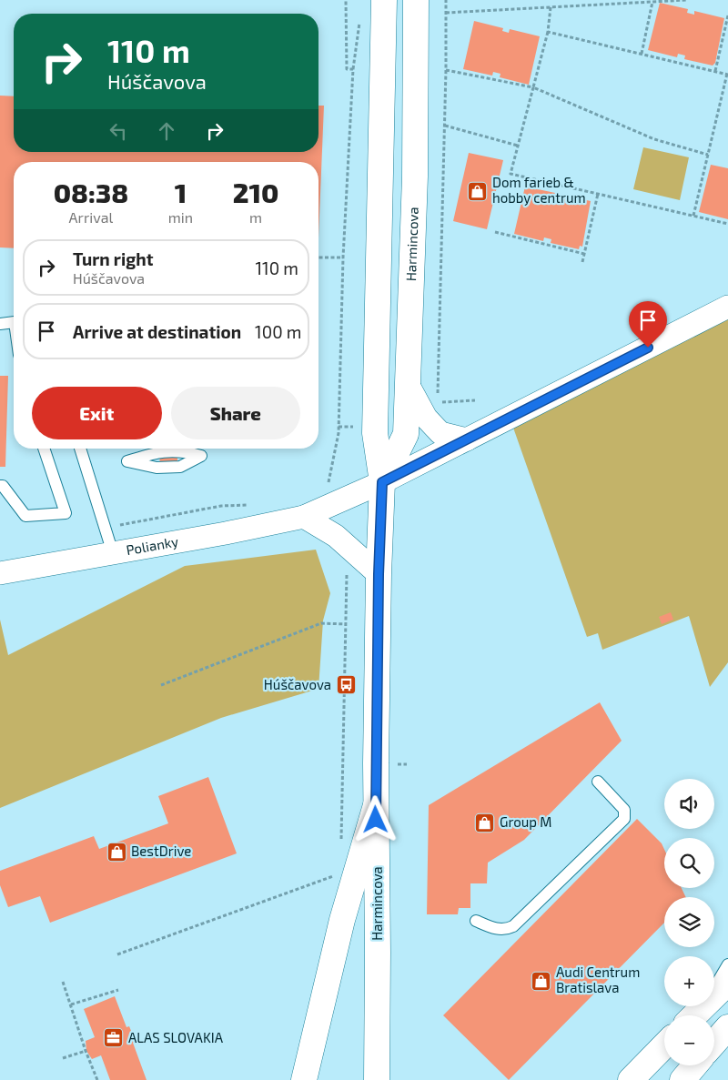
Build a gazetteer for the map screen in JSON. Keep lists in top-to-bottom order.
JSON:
{
  "streets": {
    "main road": ["Harmincova"],
    "street": ["Polianky"]
  },
  "crossings": [
    ["Harmincova", "Polianky"]
  ],
  "places": {
    "shop": [
      "Dom farieb & hobby centrum",
      "Group M",
      "BestDrive",
      "Audi Centrum Bratislava"
    ],
    "bus stop": ["Húščavova"],
    "office": ["ALAS SLOVAKIA"]
  },
  "page": {
    "turn": ["110 m", "Húščavova"],
    "eta": [
      "08:38",
      "Arrival",
      "1",
      "min",
      "210",
      "m"
    ],
    "list": [
      {
        "name": "Turn right",
        "note": "Húščavova",
        "value": "110 m"
      },
      {
        "name": "Arrive at destination",
        "value": "100 m"
      }
    ],
    "buttons": ["Exit", "Share"],
    "map_buttons": ["+", "−"]
  }
}
